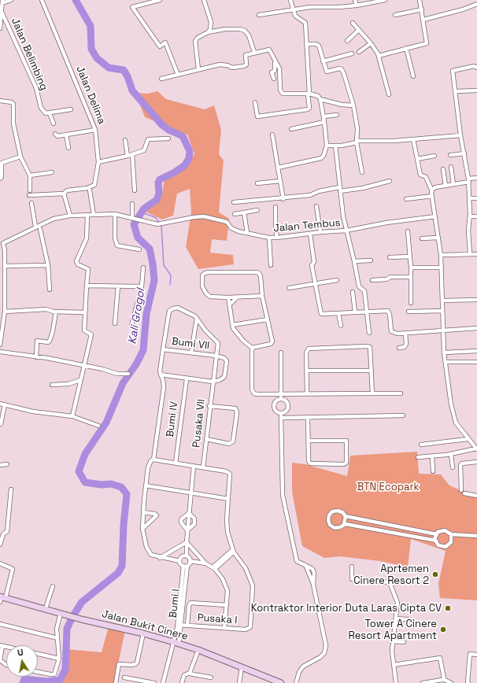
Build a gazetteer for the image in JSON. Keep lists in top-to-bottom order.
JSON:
{
  "streets": {
    "main road": ["Jalan Bukit Cinere"],
    "street": [
      "Jalan Belimbing",
      "Jalan Delima",
      "Jalan Tembus",
      "Bumi VII",
      "Bumi IV",
      "Pusaka VII",
      "Bumi I",
      "Pusaka I"
    ]
  },
  "crossings": [
    ["Bumi VII", "Pusaka VII"],
    ["Bumi I", "Pusaka I"],
    ["Bumi I", "Jalan Bukit Cinere"]
  ],
  "water": ["Kali Grogol"],
  "parks": ["BTN Ecopark"],
  "places": ["Aprtemen Cinere Resort 2", "Kontraktor Interior Duta Laras Cipta CV", "Tower A Cinere Resort Apartment"],
  "north": "top"
}
